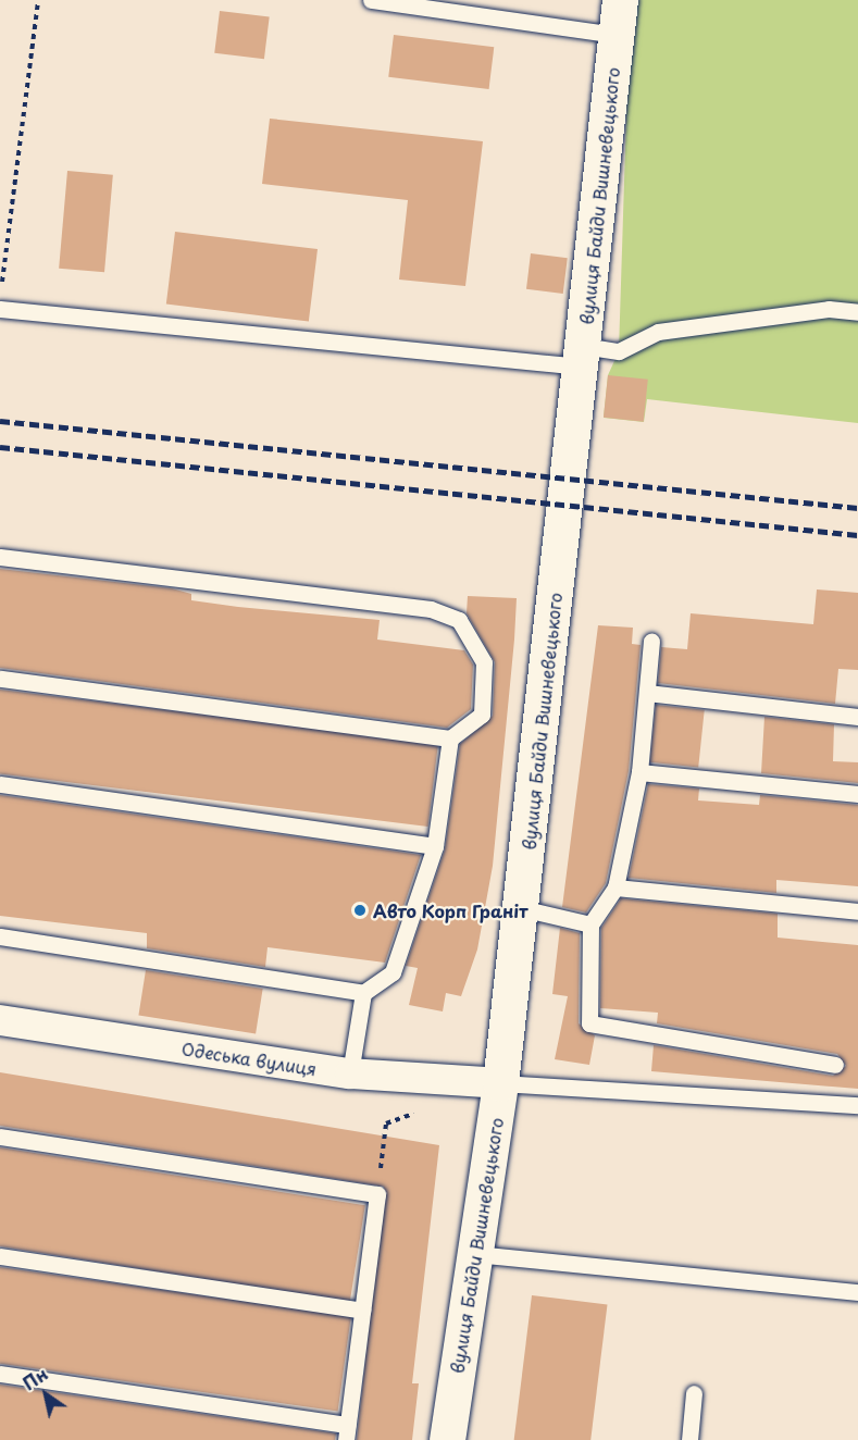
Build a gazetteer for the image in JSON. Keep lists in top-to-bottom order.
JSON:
{
  "streets": {
    "street": ["вулиця Байди Вишневецького", "Одеська вулиця"]
  },
  "crossings": [
    ["вулиця Байди Вишневецького", "Одеська вулиця"]
  ],
  "places": ["Авто Корп Граніт"],
  "north": "top left"
}
